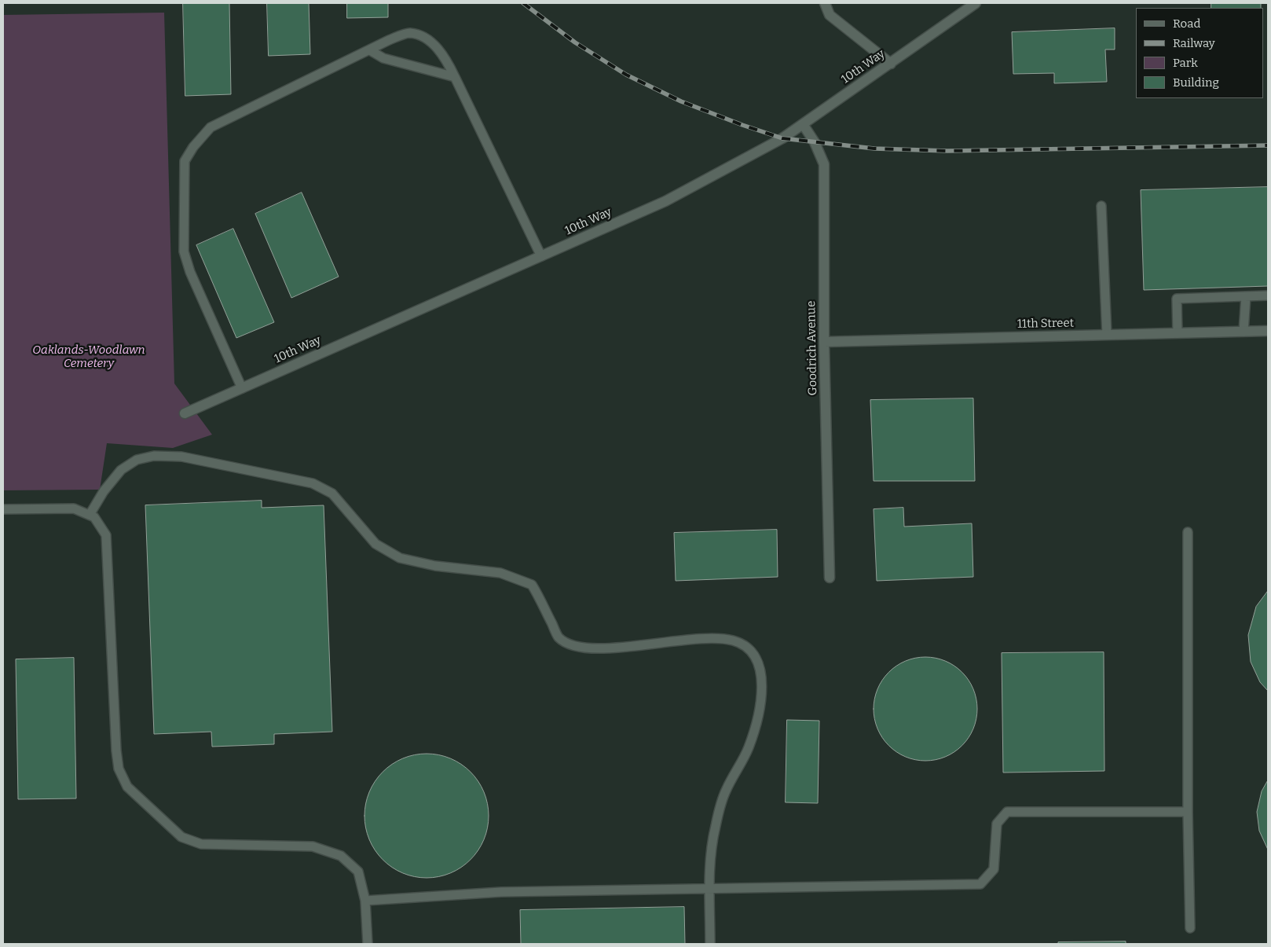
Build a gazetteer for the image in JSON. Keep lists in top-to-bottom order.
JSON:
{
  "streets": {
    "street": ["10th Way", "11th Street", "Goodrich Avenue"]
  },
  "crossings": [
    ["10th Way", "Goodrich Avenue"],
    ["11th Street", "Goodrich Avenue"]
  ],
  "parks": ["Oaklands-Woodlawn Cemetery"],
  "legend": [
    "Road",
    "Railway",
    "Park",
    "Building"
  ]
}
